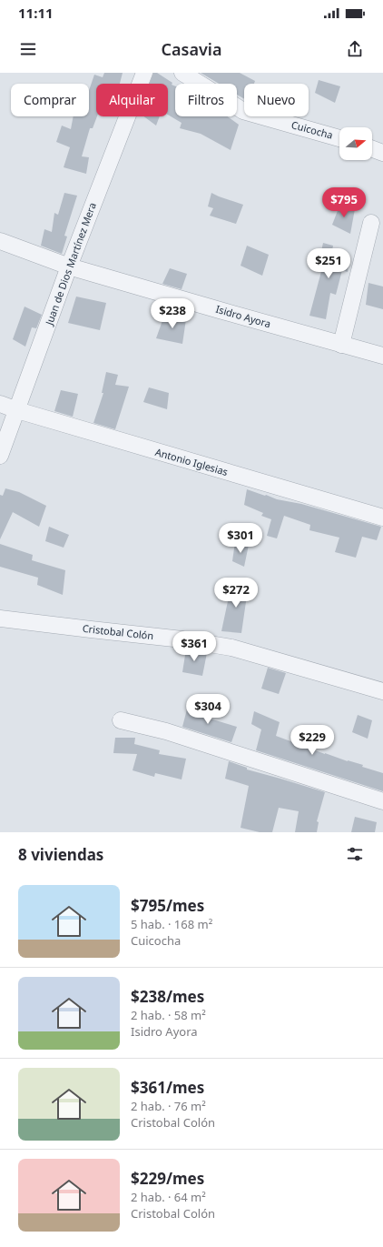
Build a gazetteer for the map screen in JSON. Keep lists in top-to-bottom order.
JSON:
{
  "streets": {
    "street": [
      "Cuicocha",
      "Juan de Dios Martínez Mera",
      "Isidro Ayora",
      "Antonio Iglesias",
      "Cristobal Colón"
    ]
  },
  "crossings": [
    ["Juan de Dios Martínez Mera", "Isidro Ayora"],
    ["Juan de Dios Martínez Mera", "Antonio Iglesias"]
  ],
  "north": "right",
  "page": {
    "status": "11:11",
    "header": "Casavia",
    "chip": [
      "Comprar",
      "Alquilar",
      "Filtros",
      "Nuevo"
    ],
    "price": [
      "$795",
      "$251",
      "$238",
      "$301",
      "$272",
      "$361",
      "$304",
      "$229"
    ],
    "heading": "8 viviendas",
    "list": [
      {
        "name": "$795/mes",
        "note": "5 hab. · 168 m² · Cuicocha"
      },
      {
        "name": "$238/mes",
        "note": "2 hab. · 58 m² · Isidro Ayora"
      },
      {
        "name": "$361/mes",
        "note": "2 hab. · 76 m² · Cristobal Colón"
      },
      {
        "name": "$229/mes",
        "note": "2 hab. · 64 m² · Cristobal Colón"
      }
    ]
  }
}
